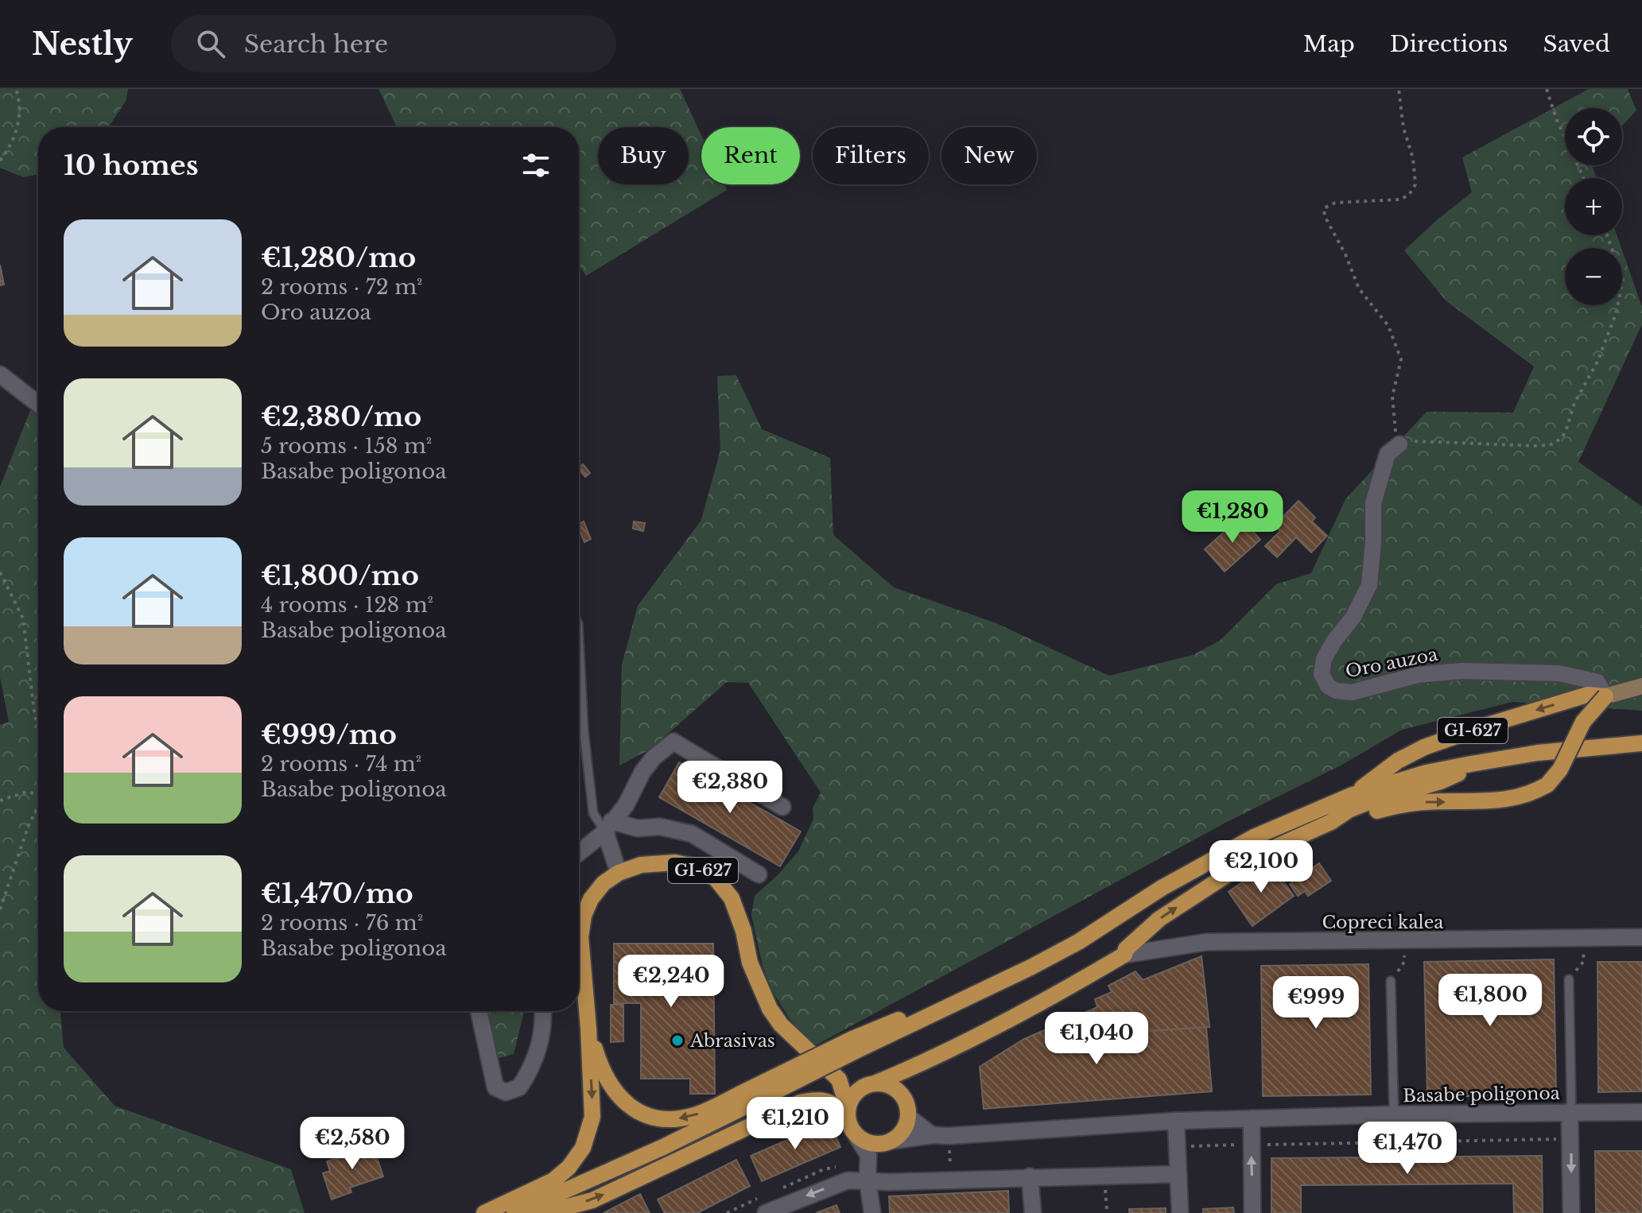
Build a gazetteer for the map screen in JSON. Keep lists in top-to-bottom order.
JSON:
{
  "streets": {
    "main road": ["GI-627"],
    "street": ["Oro auzoa", "Copreci kalea", "Basabe poligonoa"]
  },
  "crossings": [
    ["Oro auzoa", "GI-627"],
    ["GI-627", "Copreci kalea"],
    ["GI-627", "Basabe poligonoa"]
  ],
  "places": ["Abrasivas"],
  "page": {
    "header": "Nestly",
    "search": "Search here",
    "nav": ["Map", "Directions", "Saved"],
    "map_buttons": ["+", "−"],
    "chip": [
      "Buy",
      "Rent",
      "Filters",
      "New"
    ],
    "heading": "10 homes",
    "list": [
      {
        "name": "€1,280/mo",
        "note": "2 rooms · 72 m² · Oro auzoa"
      },
      {
        "name": "€2,380/mo",
        "note": "5 rooms · 158 m² · Basabe poligonoa"
      },
      {
        "name": "€1,800/mo",
        "note": "4 rooms · 128 m² · Basabe poligonoa"
      },
      {
        "name": "€999/mo",
        "note": "2 rooms · 74 m² · Basabe poligonoa"
      },
      {
        "name": "€1,470/mo",
        "note": "2 rooms · 76 m² · Basabe poligonoa"
      }
    ],
    "price": [
      "€1,280",
      "€2,380",
      "€2,100",
      "€2,240",
      "€1,800",
      "€999",
      "€1,040",
      "€1,210",
      "€2,580",
      "€1,470"
    ]
  }
}
